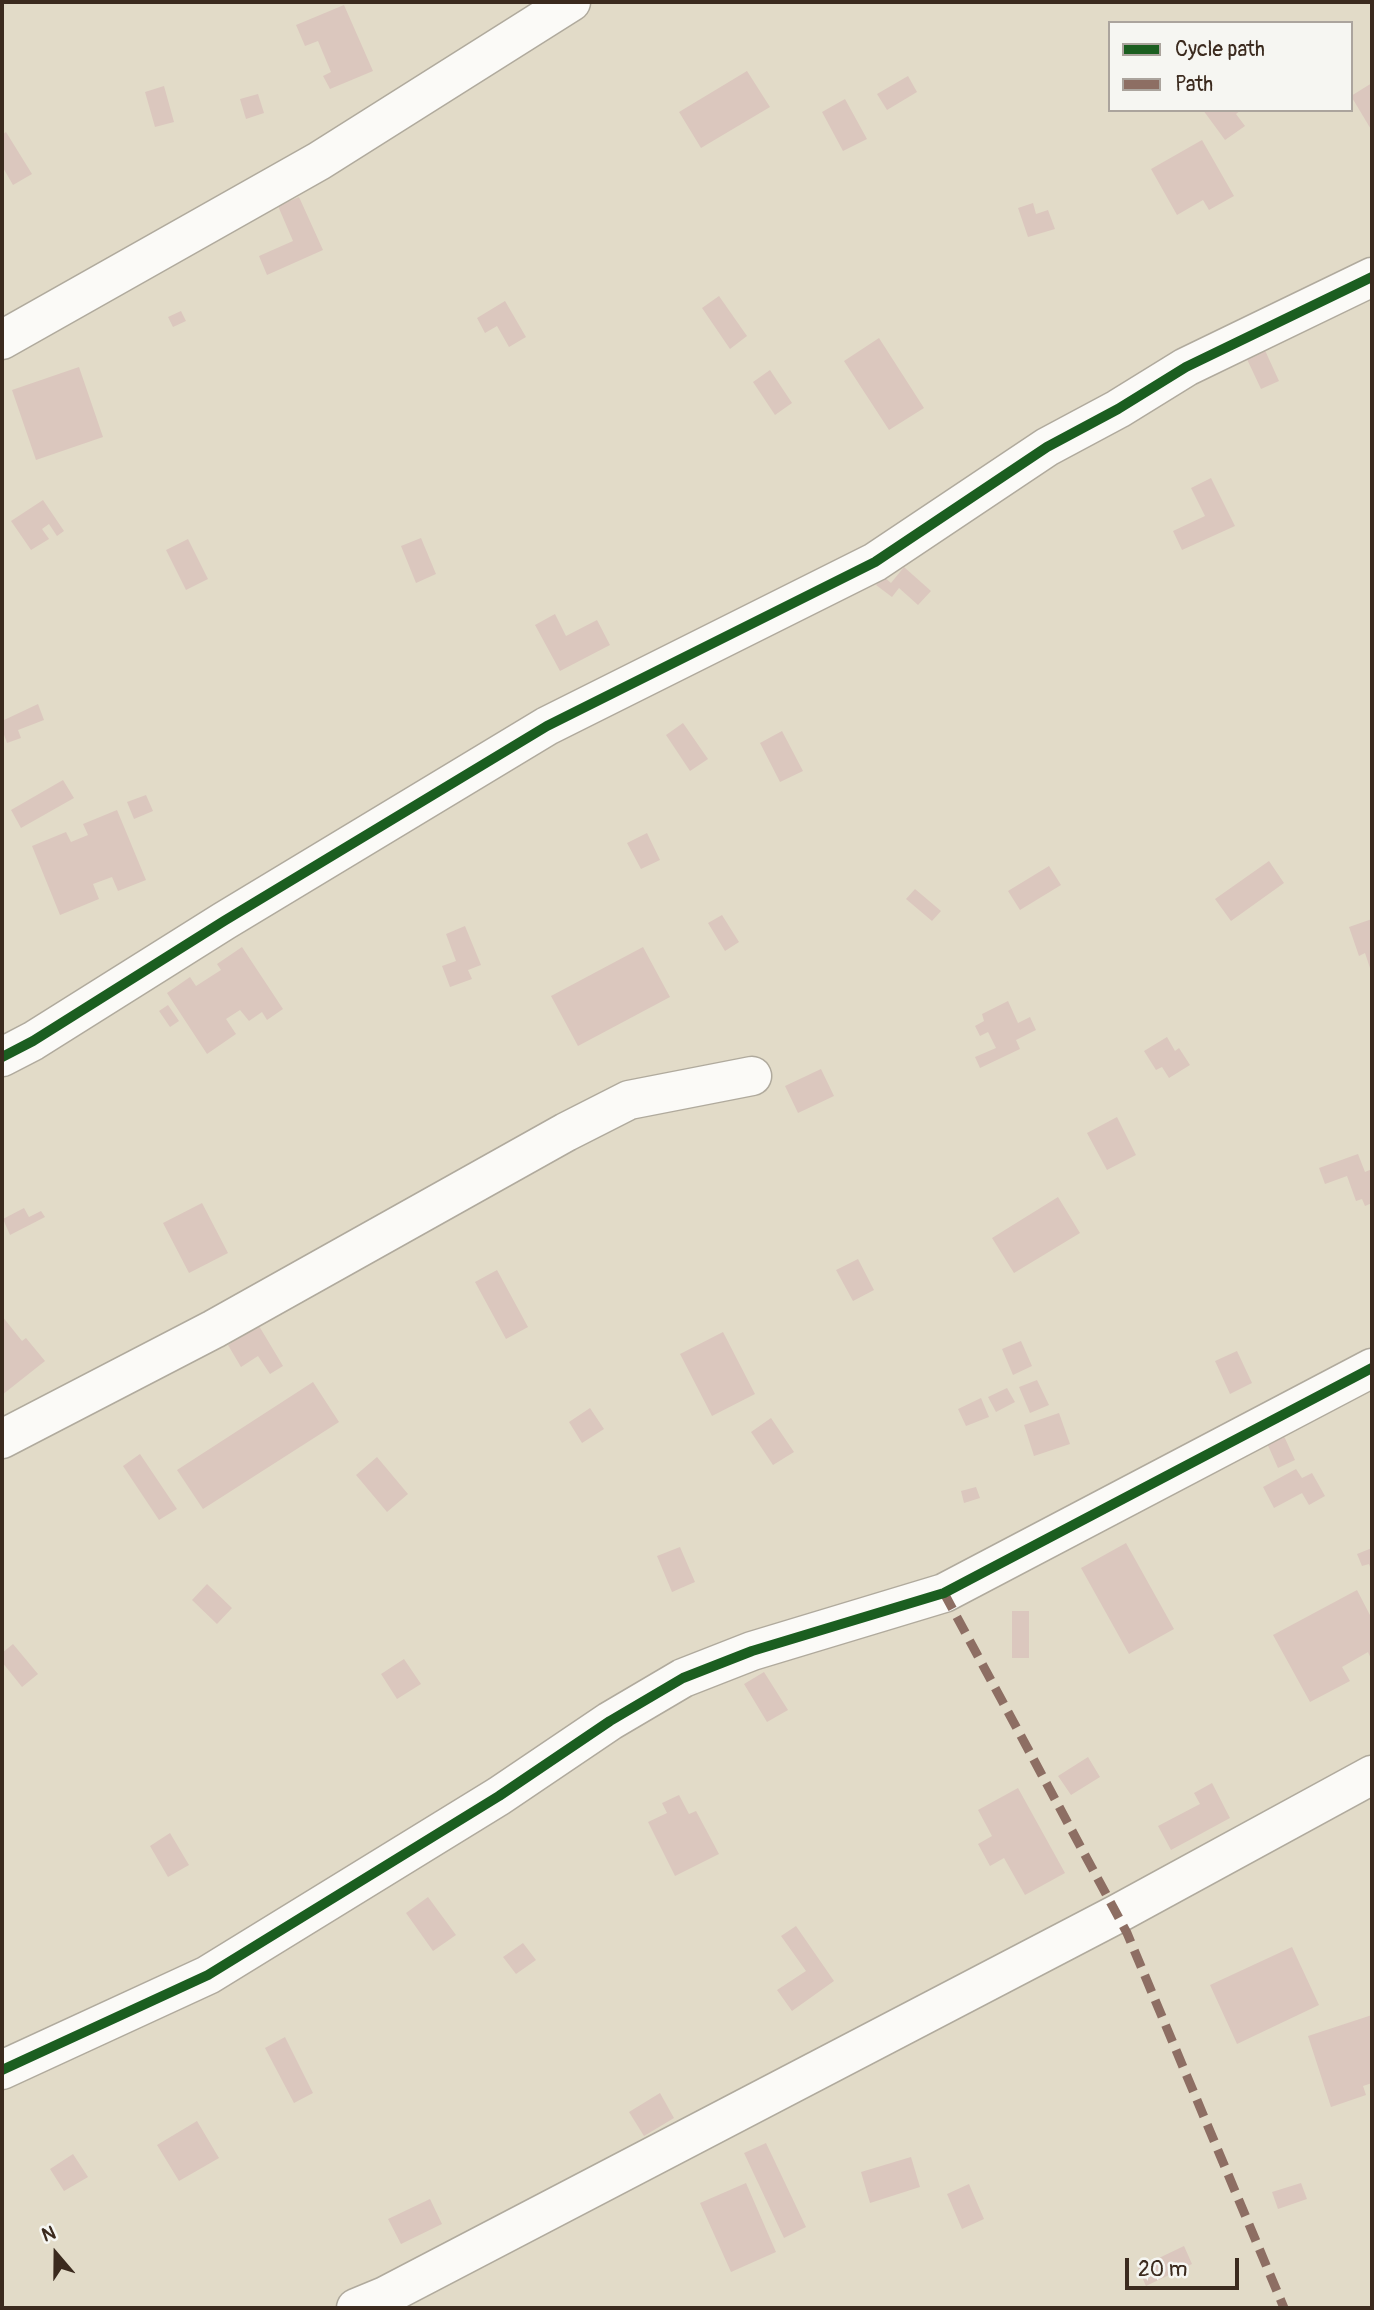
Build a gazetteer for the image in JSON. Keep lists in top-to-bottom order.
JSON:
{
  "legend": ["Cycle path", "Path"],
  "scale_bar": "20 m",
  "north": "top"
}
